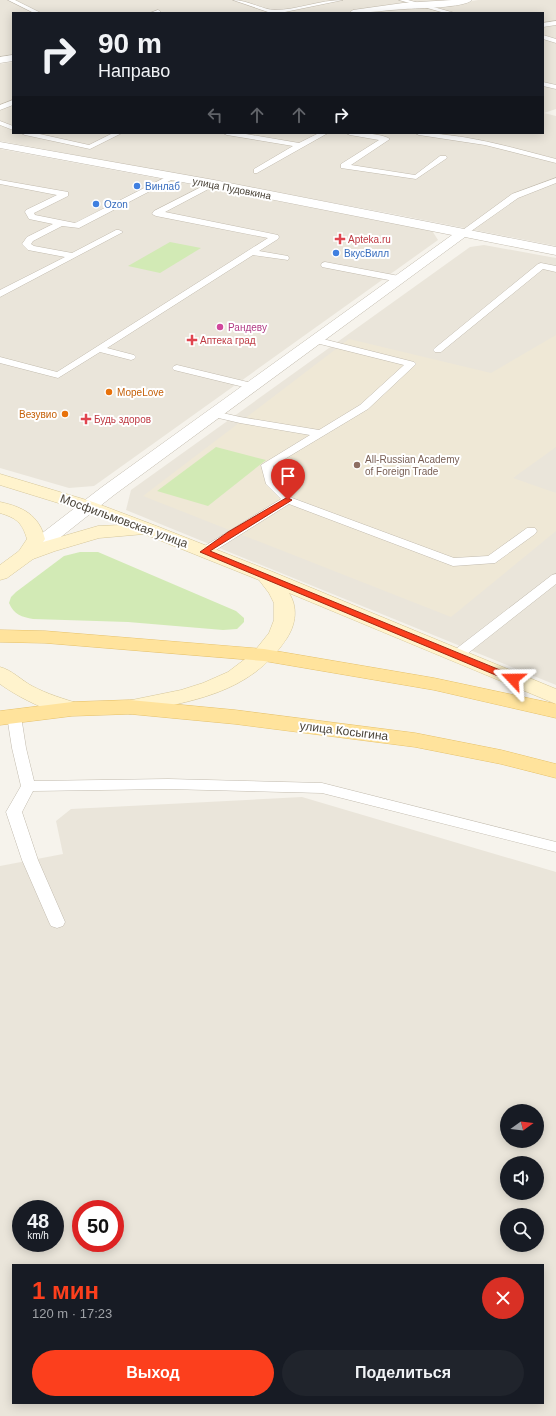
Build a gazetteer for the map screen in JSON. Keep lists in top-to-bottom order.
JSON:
{
  "streets": {
    "main road": ["Мосфильмовская улица", "улица Косыгина"],
    "street": ["улица Пудовкина"]
  },
  "crossings": [
    ["Мосфильмовская улица", "улица Косыгина"]
  ],
  "places": {
    "other": [
      "Винлаб",
      "Ozon",
      "ВкусВилл",
      "Рандеву",
      "МореLove",
      "Везувио",
      "All-Russian Academy of Foreign Trade"
    ],
    "health": ["Apteka.ru", "Аптека град", "Будь здоров"]
  },
  "north": "right",
  "page": {
    "turn": ["90 m", "Направо"],
    "speed": "48 km/h",
    "limit": "50",
    "heading": ["1 мин", "120 m · 17:23"],
    "buttons": ["Выход", "Поделиться"]
  }
}
